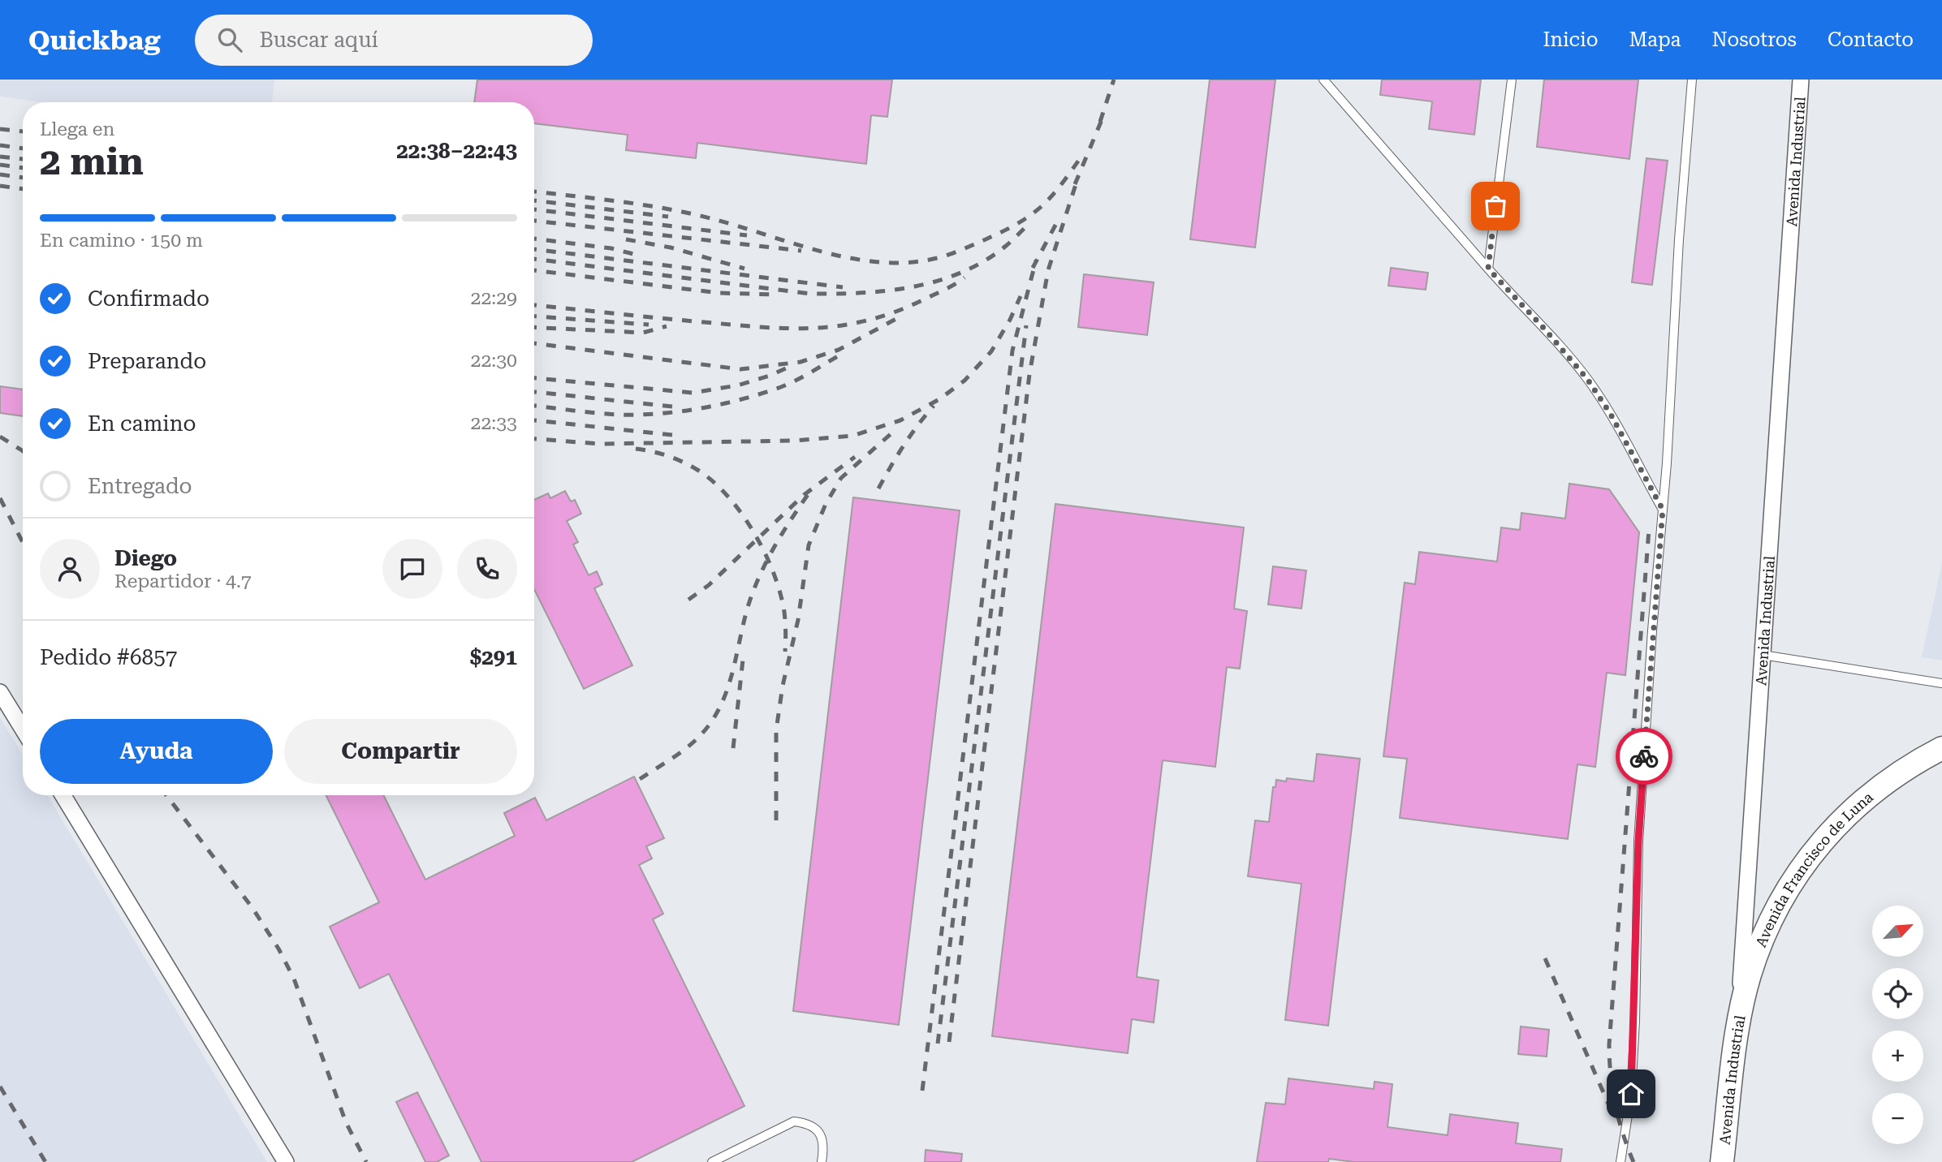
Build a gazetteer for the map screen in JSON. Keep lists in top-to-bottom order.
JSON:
{
  "streets": {
    "street": ["Avenida Industrial", "Avenida Francisco de Luna"]
  },
  "crossings": [
    ["Avenida Industrial", "Avenida Francisco de Luna"]
  ],
  "north": "top right",
  "page": {
    "header": "Quickbag",
    "search": "Buscar aquí",
    "nav": [
      "Inicio",
      "Mapa",
      "Nosotros",
      "Contacto"
    ],
    "heading": ["2 min", "Llega en", "22:38–22:43"],
    "panel": [
      "Diego",
      "Repartidor · 4.7",
      "Pedido #6857",
      "$291"
    ],
    "bar": "En camino · 150 m",
    "list": [
      ["Confirmado", "22:29"],
      ["Preparando", "22:30"],
      ["En camino", "22:33"],
      "Entregado"
    ],
    "buttons": ["Ayuda", "Compartir"],
    "map_buttons": ["+", "−"]
  }
}
